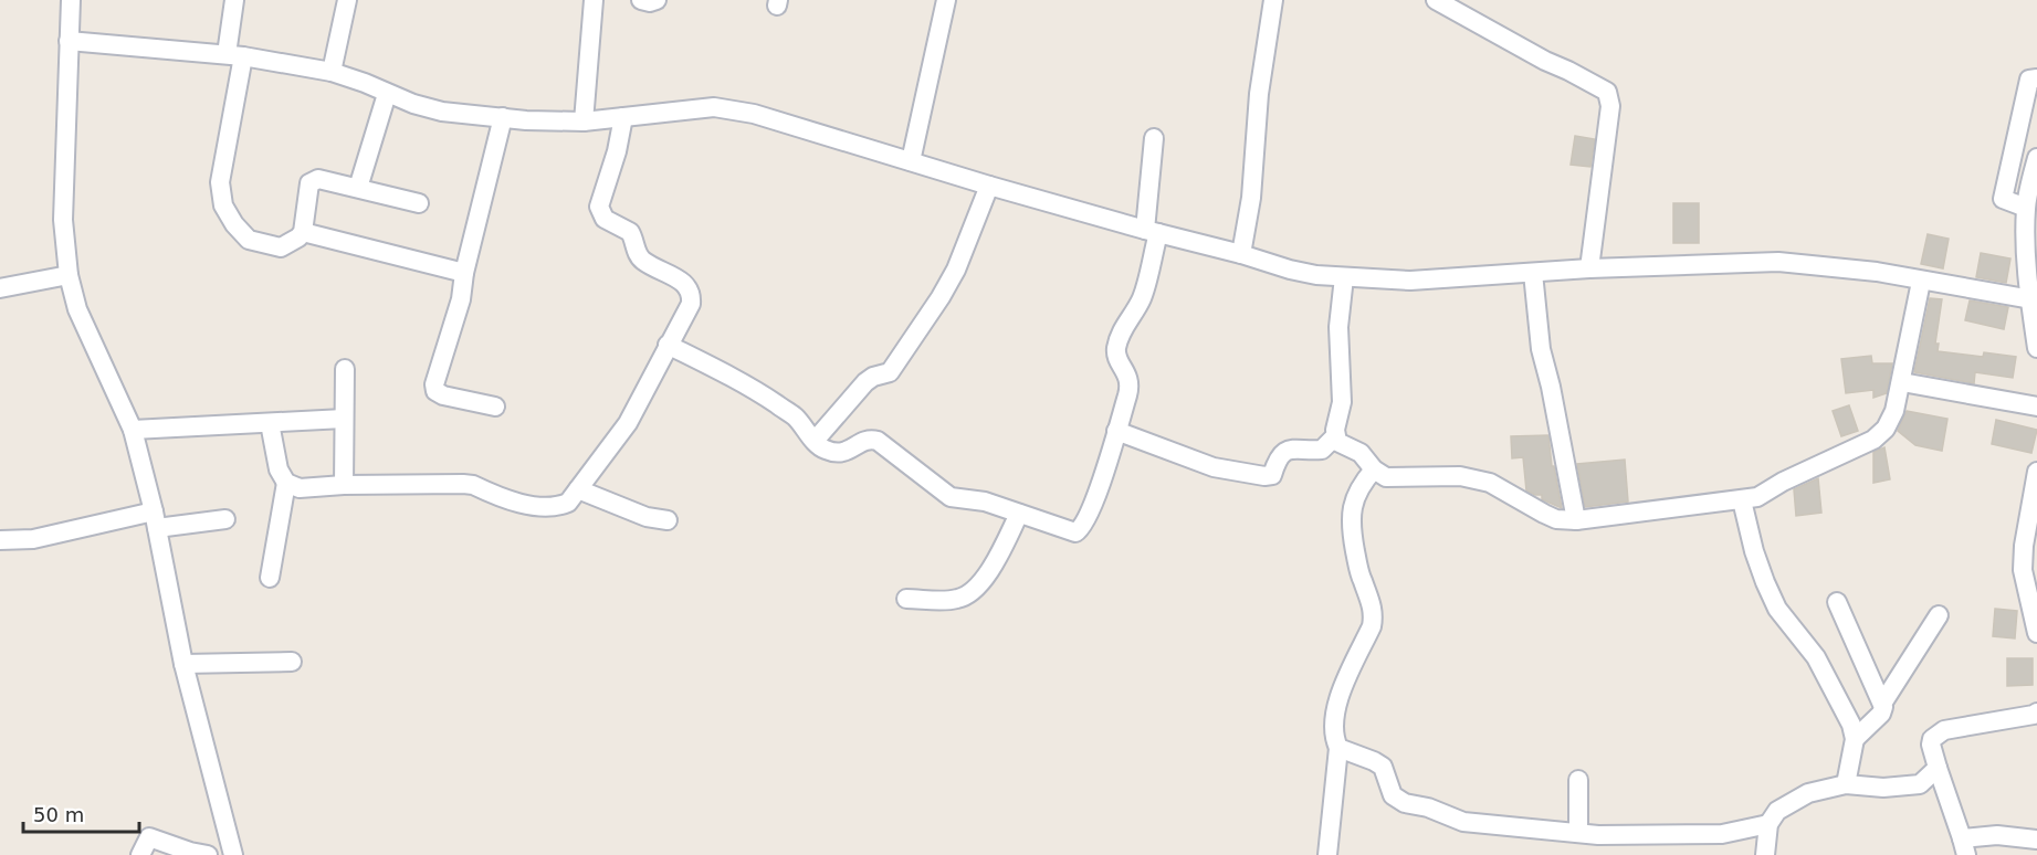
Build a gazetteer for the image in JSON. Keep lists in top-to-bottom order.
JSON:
{
  "scale_bar": "50 m"
}
